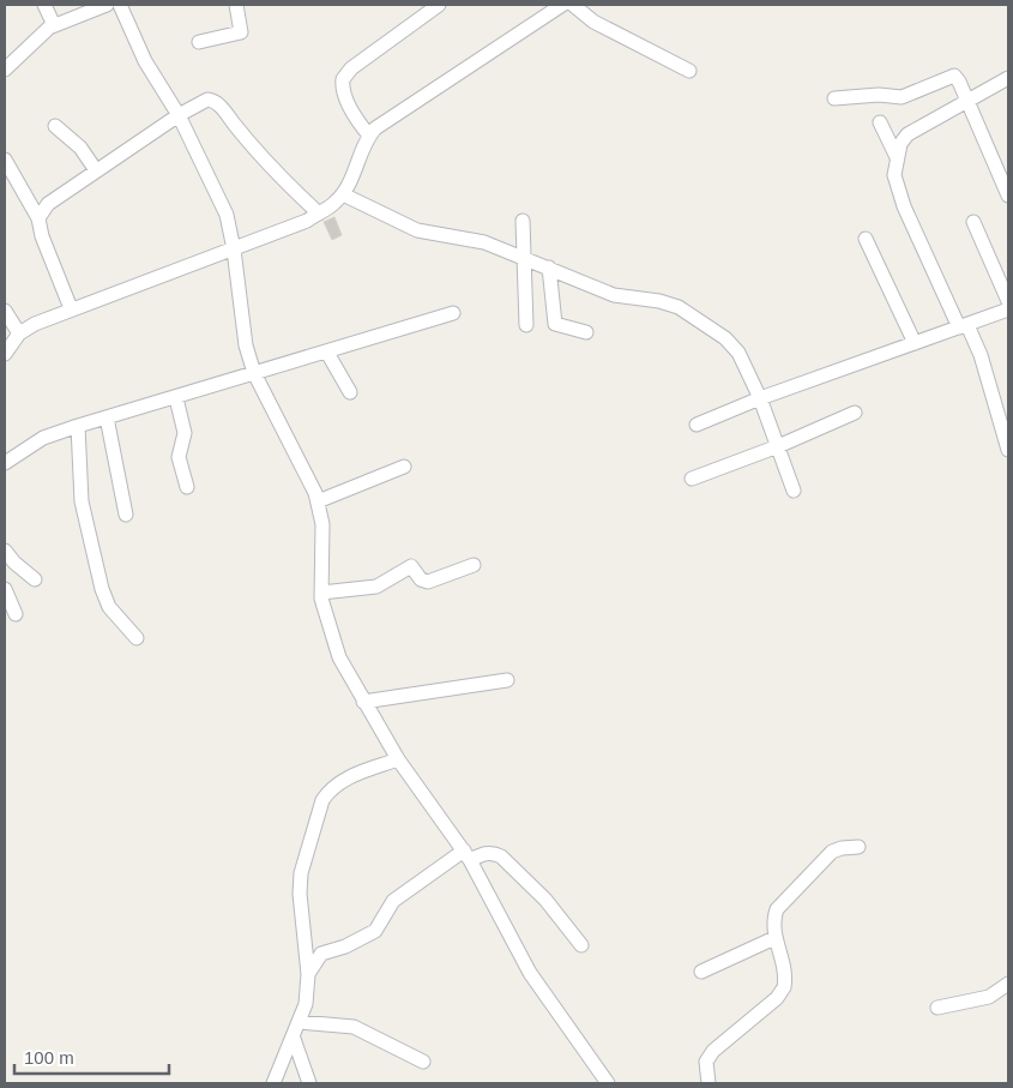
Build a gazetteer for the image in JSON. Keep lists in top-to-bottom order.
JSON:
{
  "scale_bar": "100 m"
}
